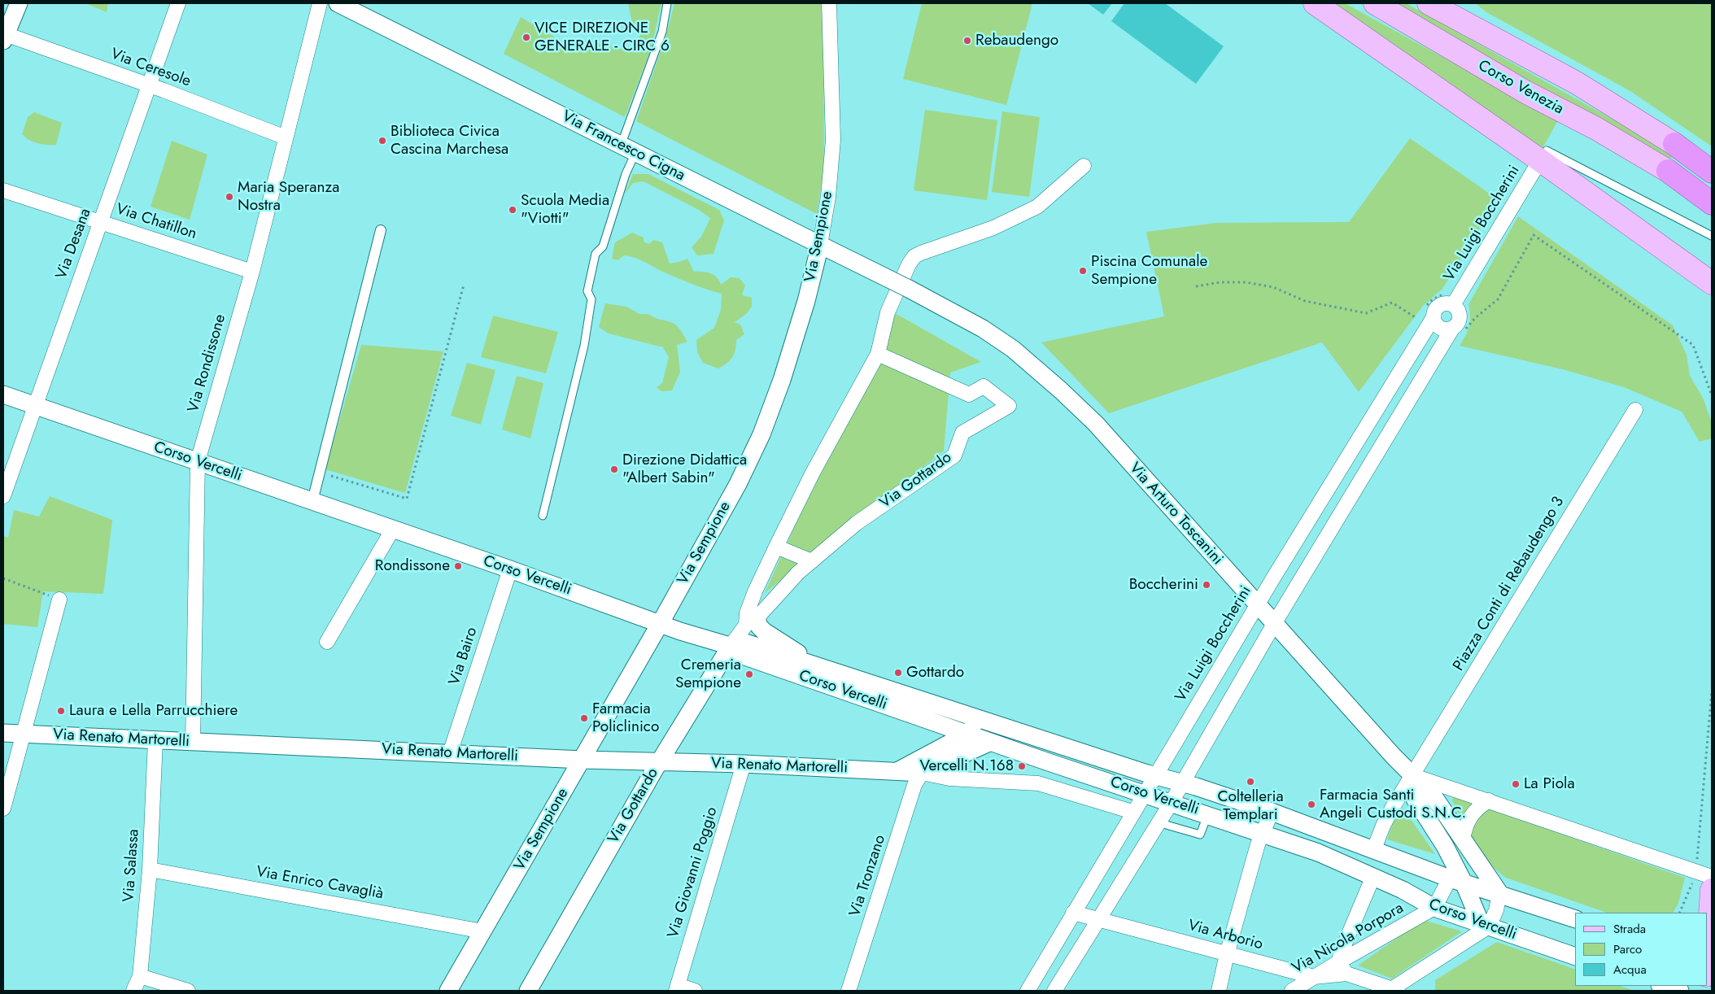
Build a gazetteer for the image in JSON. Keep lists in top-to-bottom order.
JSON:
{
  "streets": {
    "main road": ["Corso Venezia"],
    "street": [
      "Via Ceresole",
      "Via Francesco Cigna",
      "Via Chatillon",
      "Via Luigi Boccherini",
      "Via Sempione",
      "Via Desana",
      "Via Rondissone",
      "Corso Vercelli",
      "Via Gottardo",
      "Via Arturo Toscanini",
      "Piazza Conti di Rebaudengo 3",
      "Via Bairo",
      "Via Renato Martorelli",
      "Via Salassa",
      "Via Giovanni Poggio",
      "Via Tronzano",
      "Via Enrico Cavaglià",
      "Via Arborio",
      "Via Nicola Porpora"
    ]
  },
  "crossings": [
    ["Via Ceresole", "Via Desana"],
    ["Via Ceresole", "Via Rondissone"],
    ["Via Francesco Cigna", "Via Sempione"],
    ["Via Francesco Cigna", "Via Arturo Toscanini"],
    ["Via Chatillon", "Via Desana"],
    ["Via Chatillon", "Via Rondissone"],
    ["Via Luigi Boccherini", "Corso Vercelli"],
    ["Via Luigi Boccherini", "Via Arturo Toscanini"],
    ["Via Luigi Boccherini", "Via Arborio"],
    ["Via Sempione", "Corso Vercelli"],
    ["Via Sempione", "Via Renato Martorelli"],
    ["Via Sempione", "Via Enrico Cavaglià"],
    ["Via Desana", "Corso Vercelli"],
    ["Via Rondissone", "Corso Vercelli"],
    ["Via Rondissone", "Via Renato Martorelli"],
    ["Corso Vercelli", "Via Gottardo"],
    ["Corso Vercelli", "Via Arturo Toscanini"],
    ["Corso Vercelli", "Piazza Conti di Rebaudengo 3"],
    ["Corso Vercelli", "Via Bairo"],
    ["Corso Vercelli", "Via Renato Martorelli"],
    ["Corso Vercelli", "Via Nicola Porpora"],
    ["Via Gottardo", "Via Renato Martorelli"],
    ["Via Arturo Toscanini", "Piazza Conti di Rebaudengo 3"],
    ["Via Bairo", "Via Renato Martorelli"],
    ["Via Renato Martorelli", "Via Salassa"],
    ["Via Renato Martorelli", "Via Giovanni Poggio"],
    ["Via Renato Martorelli", "Via Tronzano"],
    ["Via Salassa", "Via Enrico Cavaglià"],
    ["Via Arborio", "Via Nicola Porpora"]
  ],
  "places": [
    "VICE DIREZIONE GENERALE - CIRC 6",
    "Rebaudengo",
    "Biblioteca Civica Cascina Marchesa",
    "Maria Speranza Nostra",
    "Scuola Media \"Viotti\"",
    "Piscina Comunale Sempione",
    "Direzione Didattica \"Albert Sabin\"",
    "Rondissone",
    "Boccherini",
    "Gottardo",
    "Cremeria Sempione",
    "Laura e Lella Parrucchiere",
    "Farmacia Policlinico",
    "Vercelli N.168",
    "Coltelleria Templari",
    "La Piola",
    "Farmacia Santi Angeli Custodi S.N.C."
  ],
  "legend": ["Strada", "Parco", "Acqua"]
}
